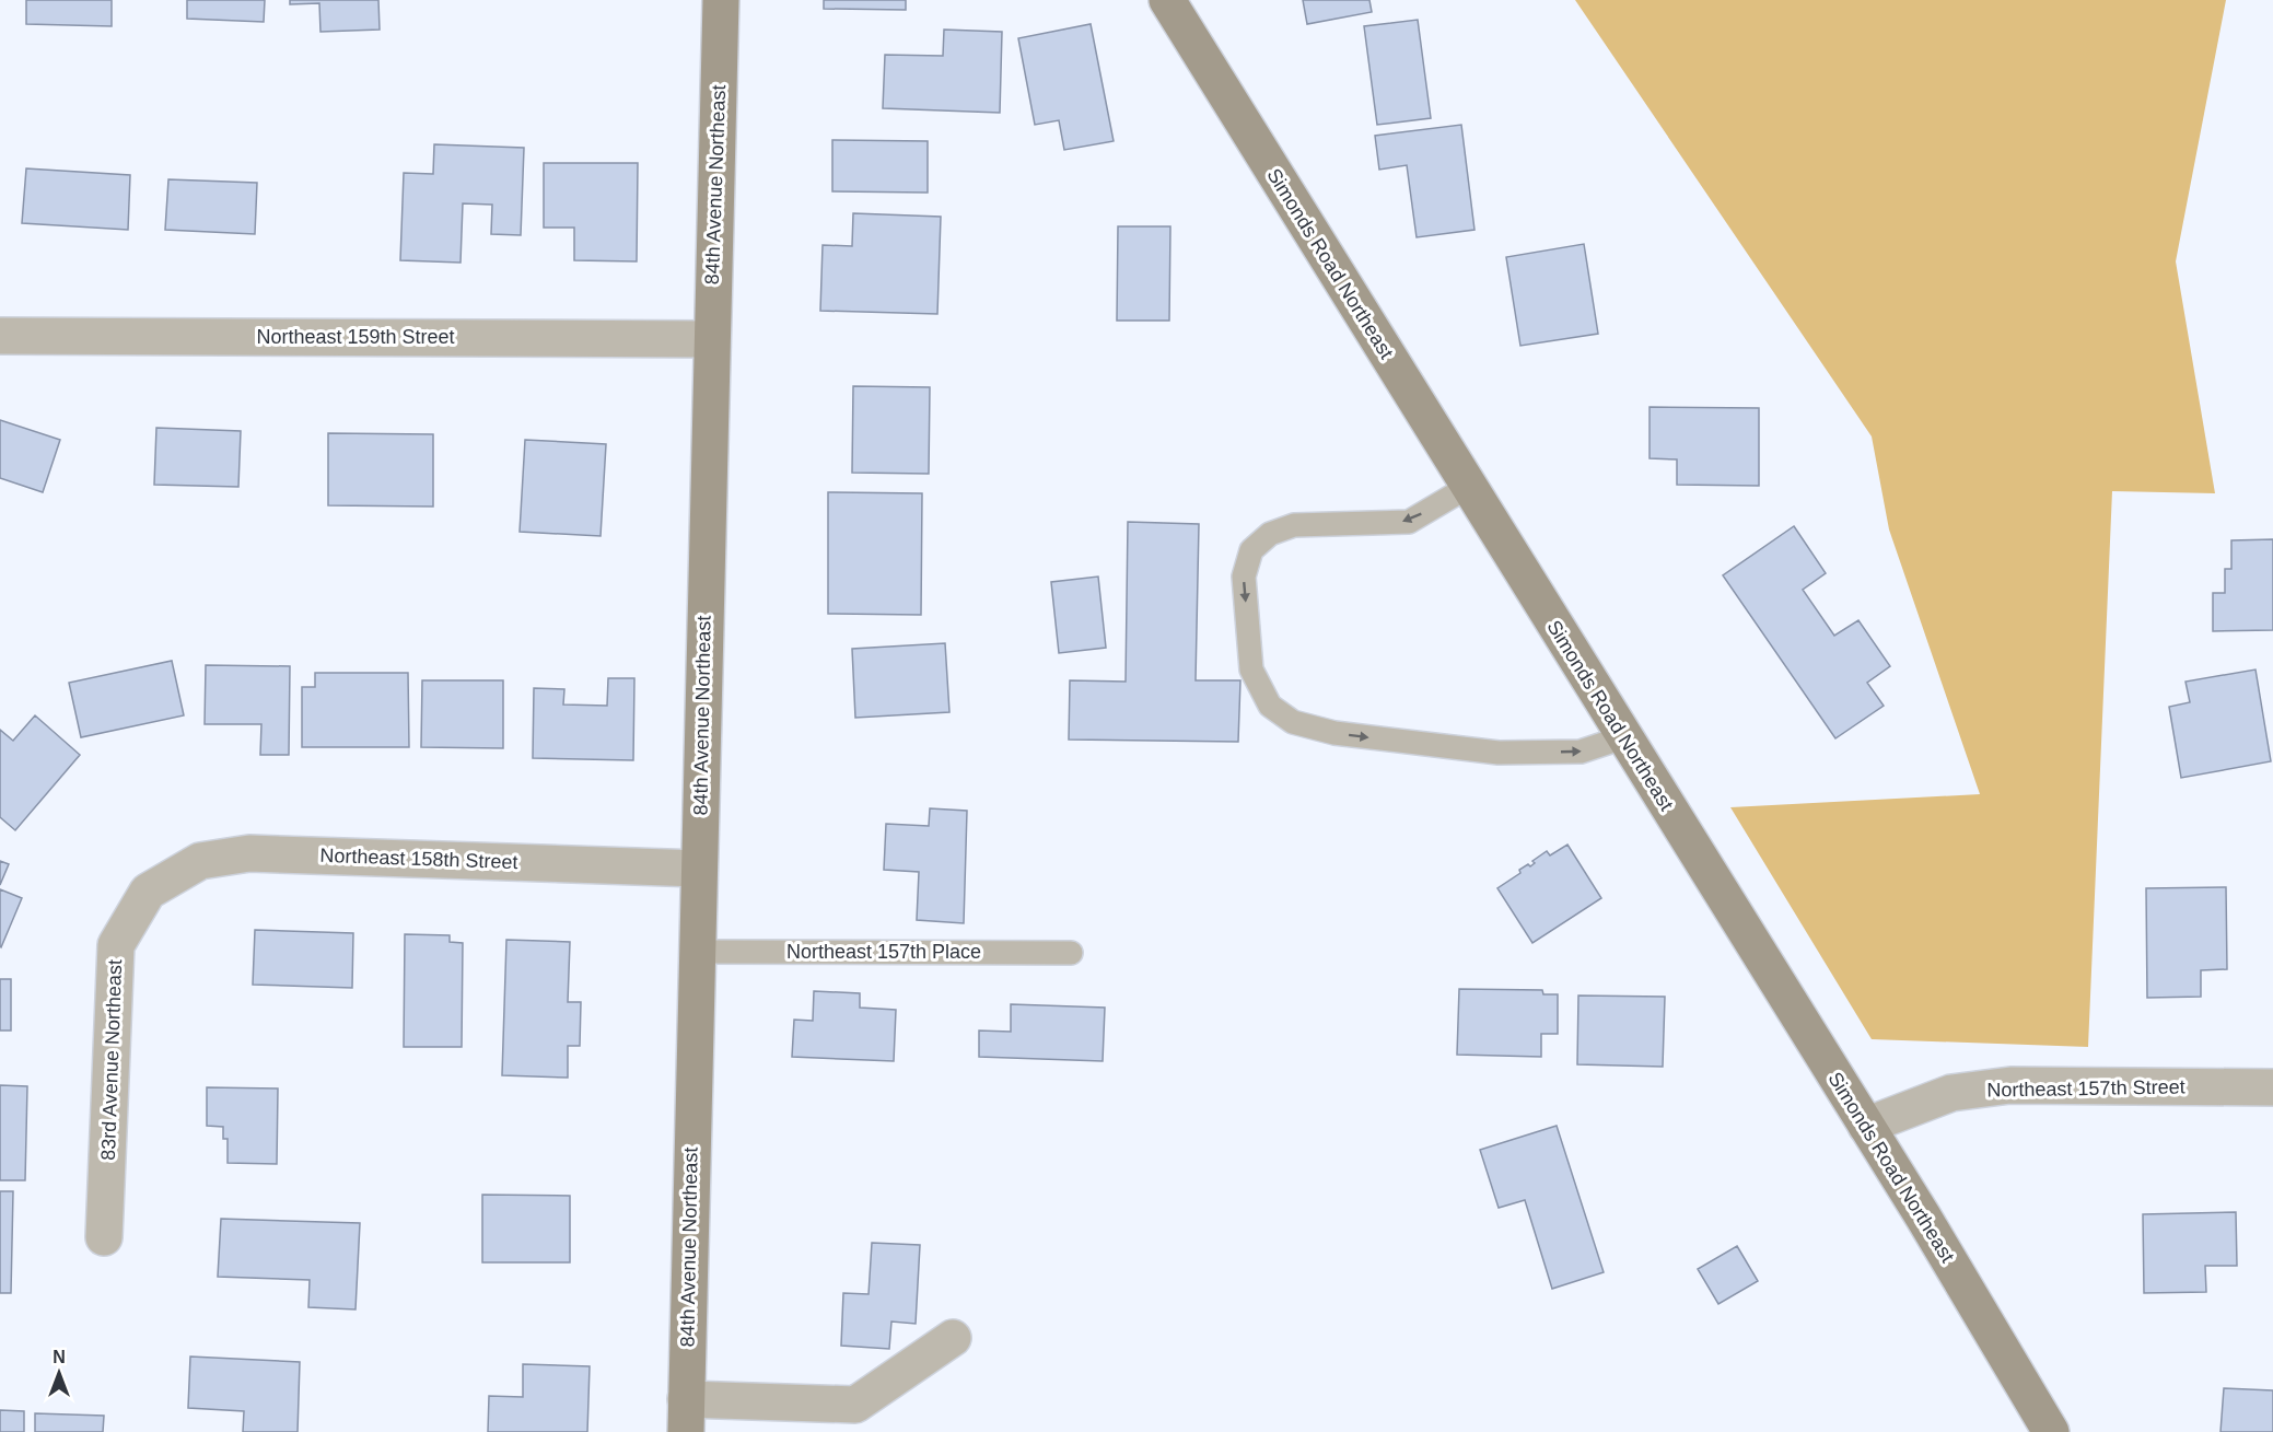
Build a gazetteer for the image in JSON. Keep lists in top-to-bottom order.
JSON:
{
  "streets": {
    "main road": ["84th Avenue Northeast", "Simonds Road Northeast"],
    "street": [
      "Northeast 159th Street",
      "Northeast 158th Street",
      "83rd Avenue Northeast",
      "Northeast 157th Street"
    ],
    "lane": ["Northeast 157th Place"]
  },
  "crossings": [
    ["84th Avenue Northeast", "Northeast 159th Street"],
    ["84th Avenue Northeast", "Northeast 158th Street"],
    ["84th Avenue Northeast", "Northeast 157th Place"],
    ["Simonds Road Northeast", "Northeast 157th Street"],
    ["Northeast 158th Street", "83rd Avenue Northeast"]
  ],
  "north": "top"
}
